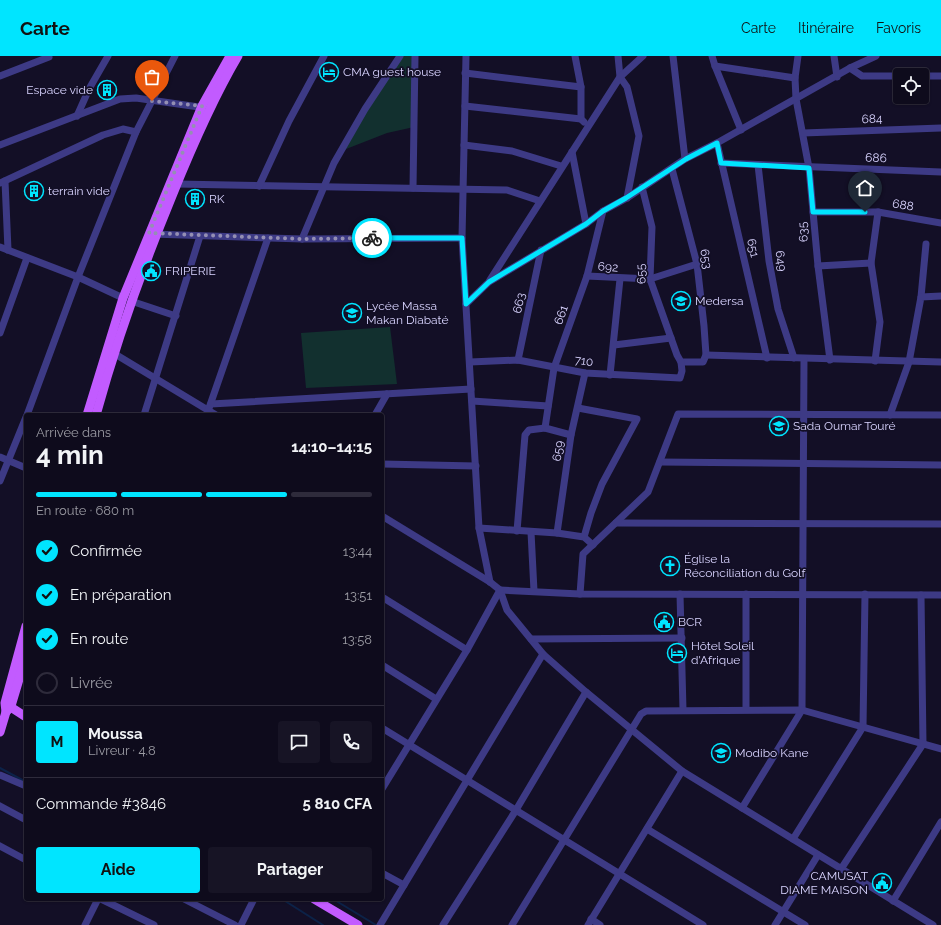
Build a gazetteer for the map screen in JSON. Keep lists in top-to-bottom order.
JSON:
{
  "streets": {
    "street": [
      "684",
      "686",
      "688",
      "635",
      "651",
      "653",
      "649",
      "692",
      "655",
      "663",
      "661",
      "710",
      "659"
    ]
  },
  "crossings": [
    ["684", "635"],
    ["686", "635"],
    ["686", "651"],
    ["686", "649"],
    ["688", "635"],
    ["653", "692"],
    ["692", "655"],
    ["692", "661"],
    ["655", "710"],
    ["663", "710"],
    ["661", "710"],
    ["710", "659"]
  ],
  "places": {
    "hotel": ["CMA guest house", "Hôtel Soleil d'Afrique"],
    "building": ["Espace vide", "terrain vide", "RK"],
    "public building": ["FRIPERIE", "BCR", "CAMUSAT DIAME MAISON"],
    "school or university": [
      "Medersa",
      "Lycée Massa Makan Diabaté",
      "Sada Oumar Touré",
      "Modibo Kane"
    ],
    "church": ["Église la Réconciliation du Golf"]
  },
  "page": {
    "header": "Carte",
    "nav": ["Carte", "Itinéraire", "Favoris"],
    "heading": ["4 min", "Arrivée dans", "14:10–14:15"],
    "panel": [
      "Moussa",
      "Livreur · 4.8",
      "Commande #3846",
      "5 810 CFA"
    ],
    "bar": "En route · 680 m",
    "list": [
      ["Confirmée", "13:44"],
      ["En préparation", "13:51"],
      ["En route", "13:58"],
      "Livrée"
    ],
    "round": "M",
    "buttons": ["Aide", "Partager"]
  }
}
